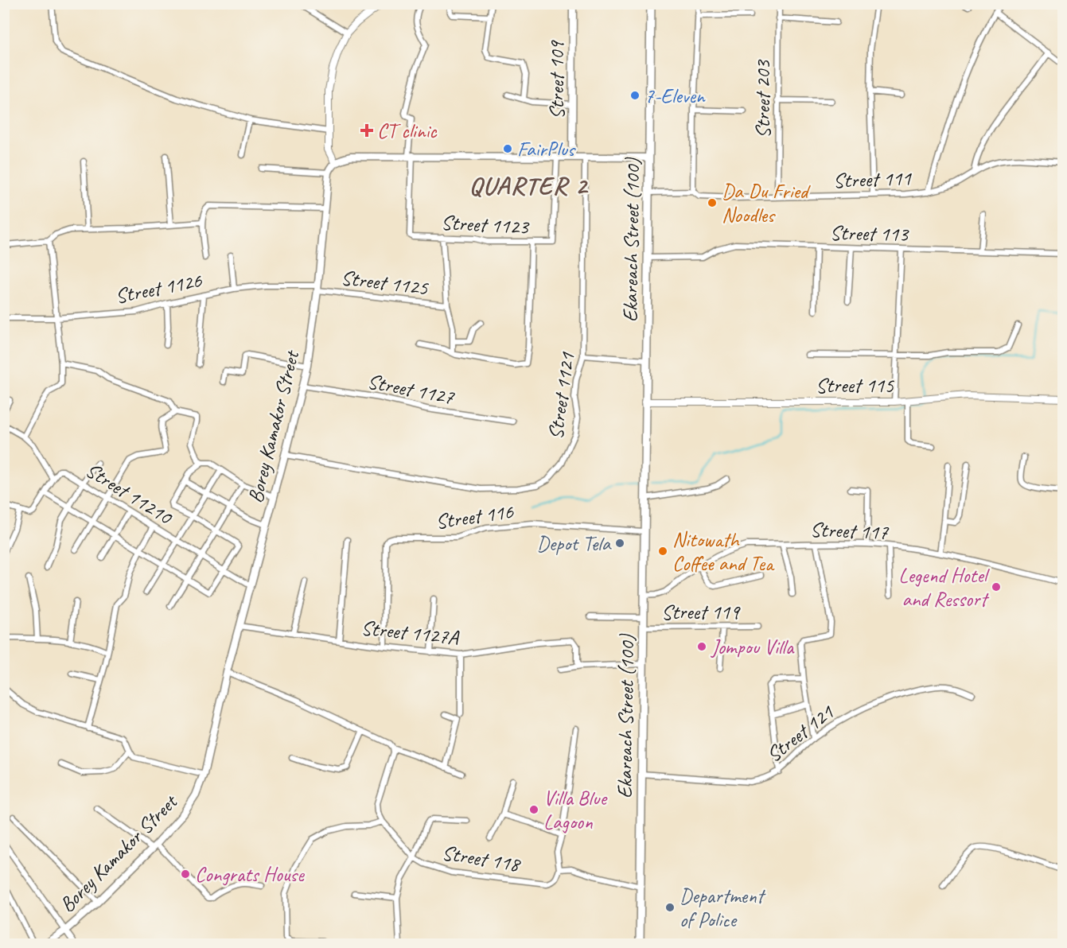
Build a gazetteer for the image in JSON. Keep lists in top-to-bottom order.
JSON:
{
  "streets": {
    "main road": ["Street 109", "Ekareach Street (100)", "Borey Kamakor Street"],
    "street": [
      "Street 203",
      "Street 111",
      "Street 1123",
      "Street 113",
      "Street 1125",
      "Street 1126",
      "Street 115",
      "Street 1127",
      "Street 1121",
      "Street 11210",
      "Street 116",
      "Street 117",
      "Street 119",
      "Street 1127A",
      "Street 121",
      "Street 118"
    ]
  },
  "crossings": [
    ["Street 203", "Street 111"],
    ["Street 111", "Ekareach Street (100)"],
    ["Street 113", "Ekareach Street (100)"],
    ["Ekareach Street (100)", "Street 115"],
    ["Ekareach Street (100)", "Street 116"],
    ["Ekareach Street (100)", "Street 117"],
    ["Ekareach Street (100)", "Street 119"],
    ["Ekareach Street (100)", "Street 121"],
    ["Street 1125", "Street 1126"],
    ["Street 1125", "Borey Kamakor Street"],
    ["Street 1126", "Borey Kamakor Street"],
    ["Street 1127", "Borey Kamakor Street"],
    ["Street 1121", "Borey Kamakor Street"],
    ["Borey Kamakor Street", "Street 11210"],
    ["Borey Kamakor Street", "Street 1127A"],
    ["Street 116", "Street 1127A"]
  ],
  "districts": ["QUARTER 2"],
  "places": {
    "other": [
      "7-Eleven",
      "FairPlus",
      "Da Du Fried Noodles",
      "Depot Tela",
      "Nitowath Coffee and Tea",
      "Legend Hotel and Ressort",
      "Jompou Villa",
      "Villa Blue Lagoon",
      "Congrats House",
      "Department of Police"
    ],
    "health": ["CT clinic"]
  }
}
